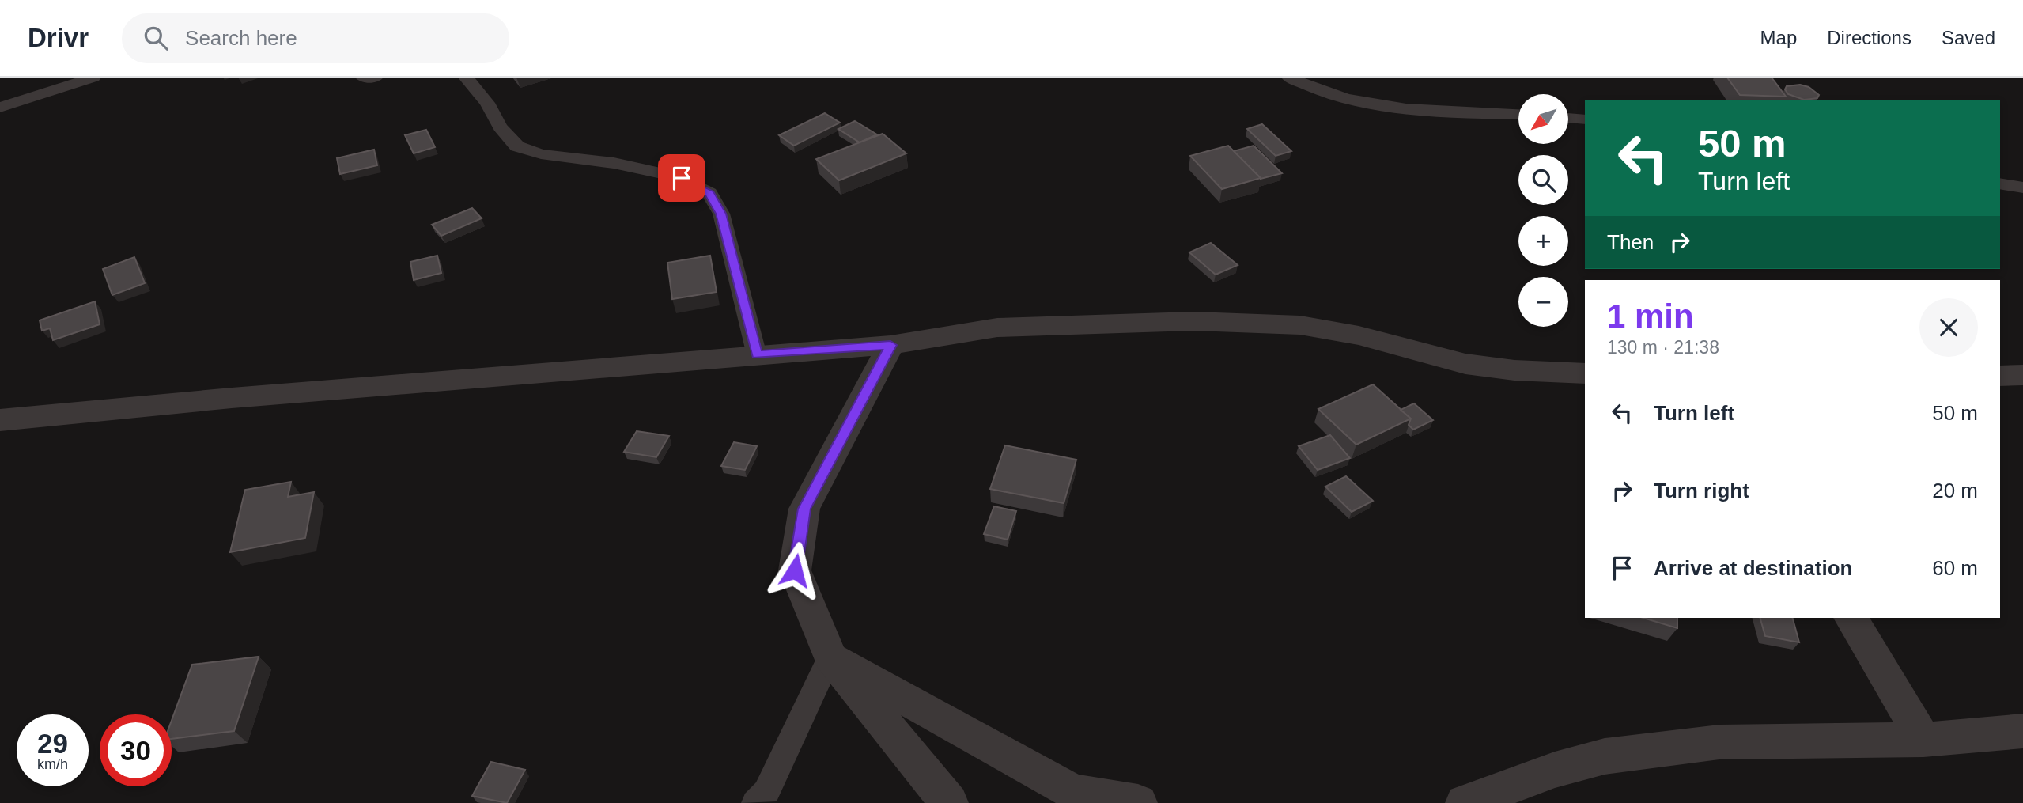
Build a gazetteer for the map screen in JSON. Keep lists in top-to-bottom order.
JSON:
{
  "north": "bottom left",
  "page": {
    "header": "Drivr",
    "search": "Search here",
    "nav": ["Map", "Directions", "Saved"],
    "map_buttons": ["+", "−"],
    "turn": ["50 m", "Turn left"],
    "then": "Then",
    "heading": ["1 min", "130 m · 21:38"],
    "list": [
      {
        "name": "Turn left",
        "value": "50 m"
      },
      {
        "name": "Turn right",
        "value": "20 m"
      },
      {
        "name": "Arrive at destination",
        "value": "60 m"
      }
    ],
    "speed": "29 km/h",
    "limit": "30"
  }
}
